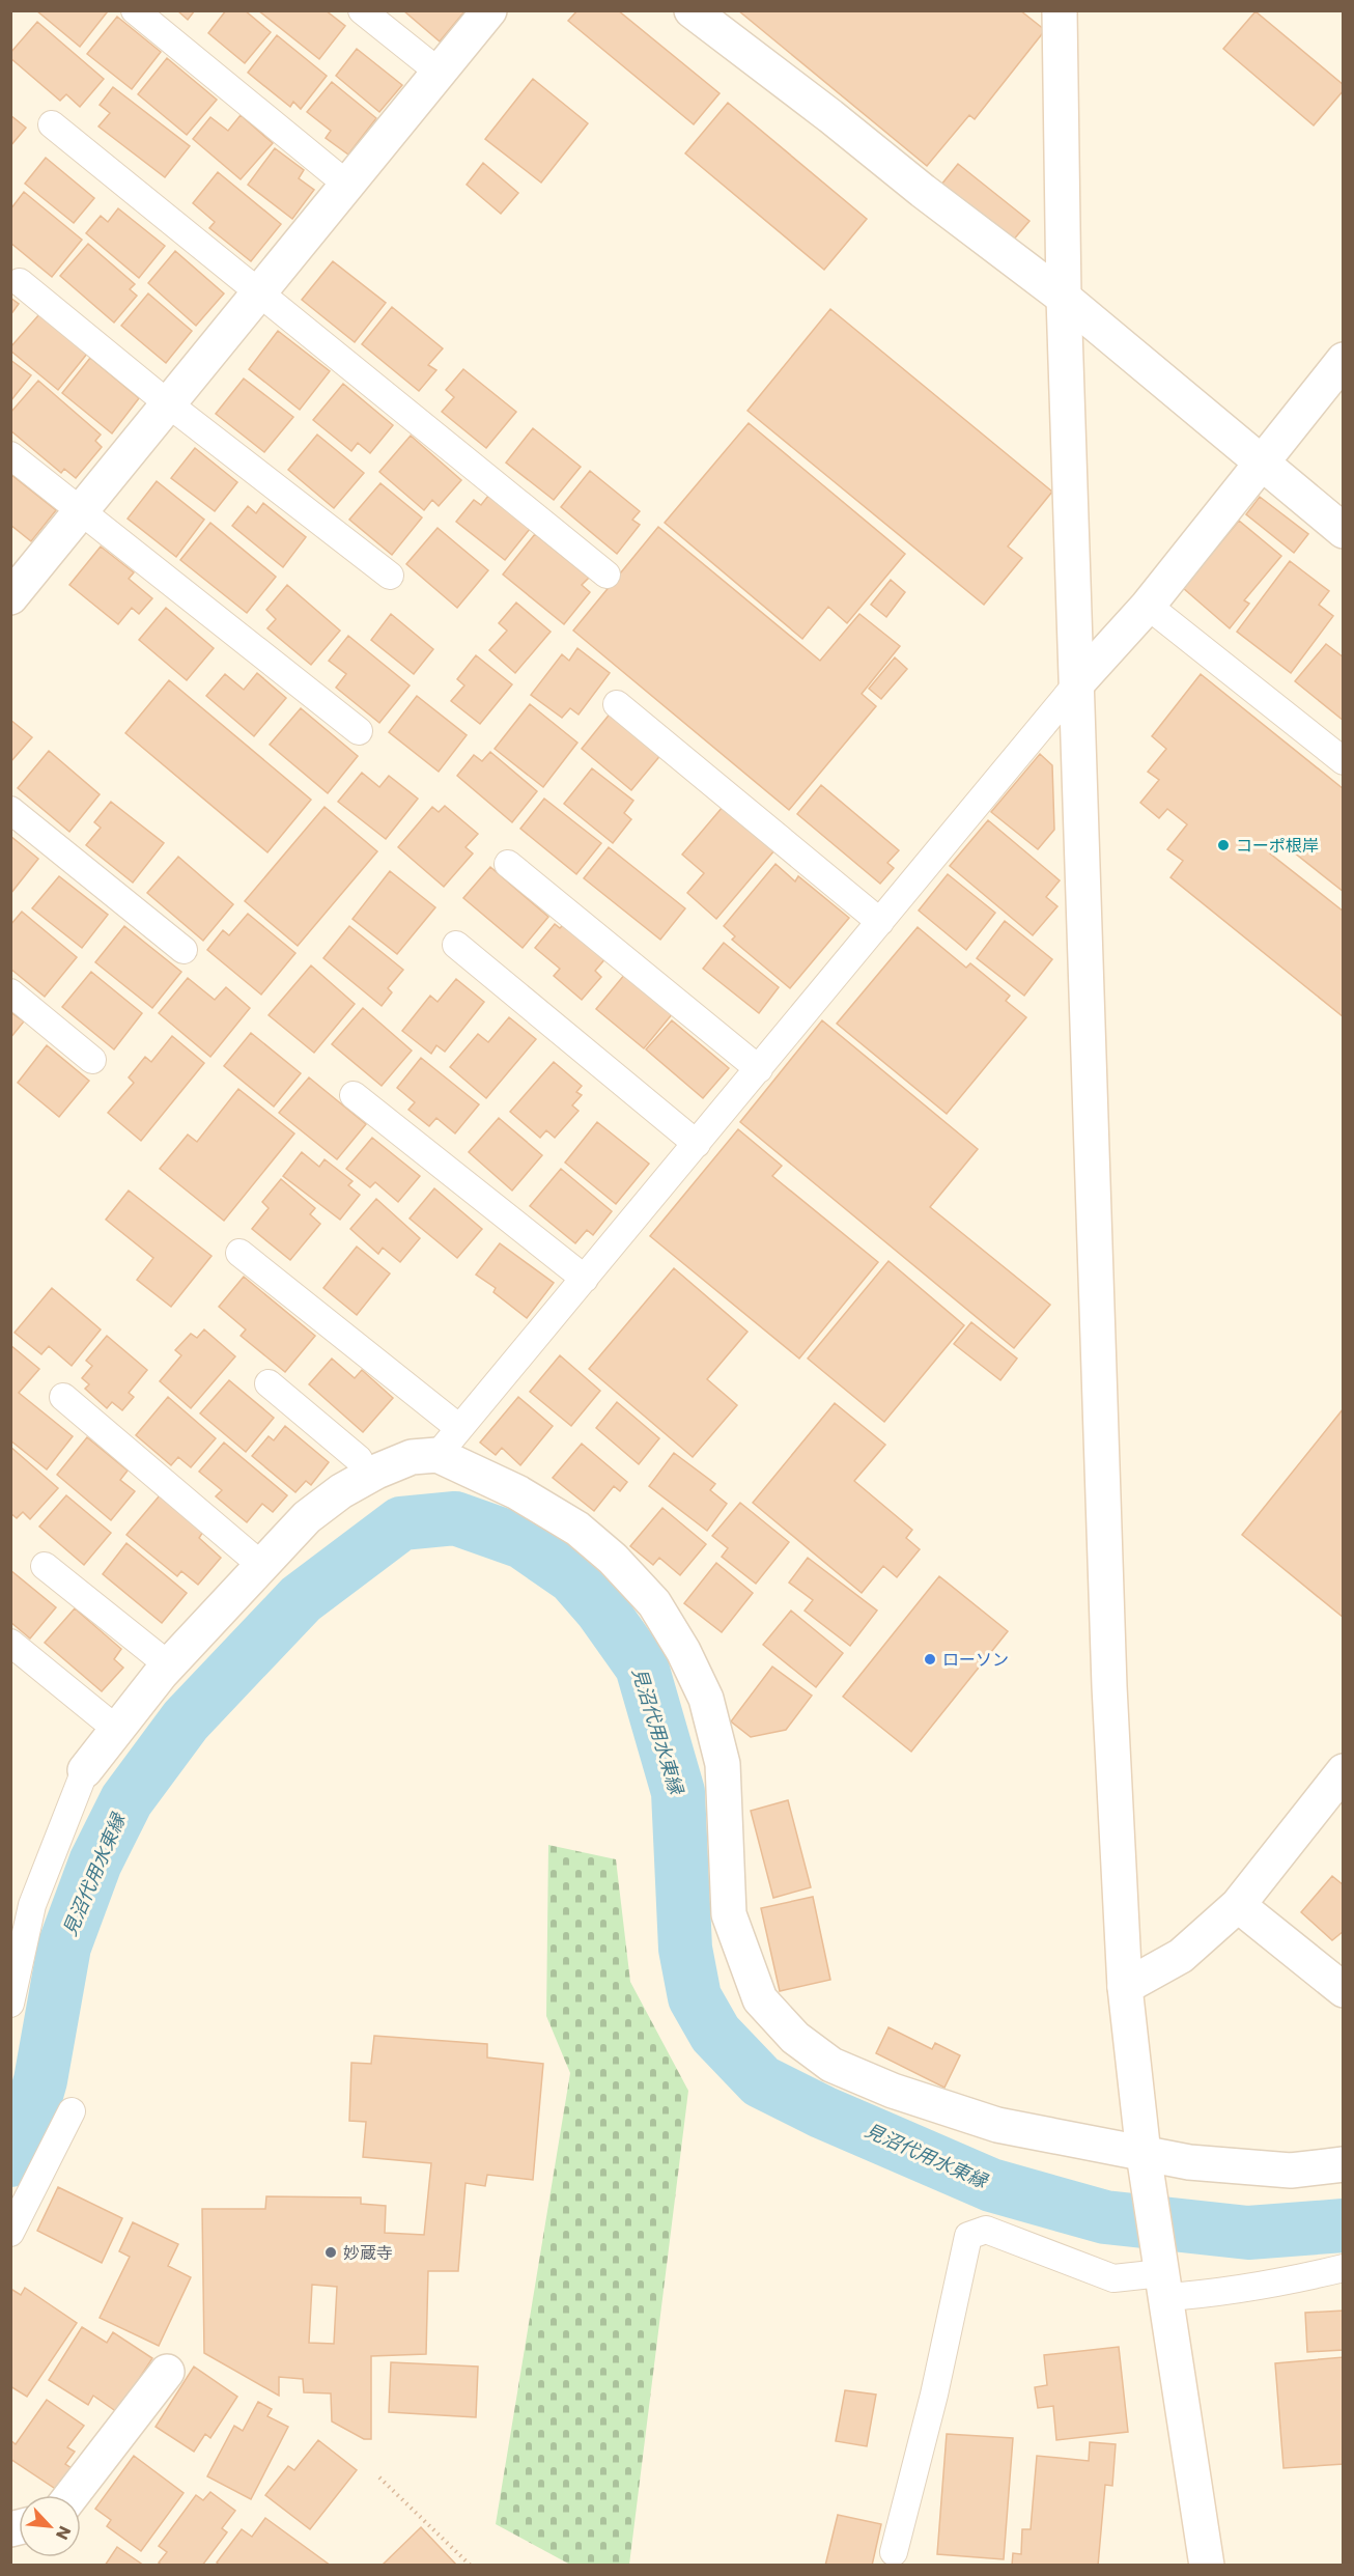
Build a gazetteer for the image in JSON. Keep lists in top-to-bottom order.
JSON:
{
  "water": ["見沼代用水東縁"],
  "places": ["コーポ根岸", "ローソン", "妙蔵寺"],
  "north": "bottom right"
}
